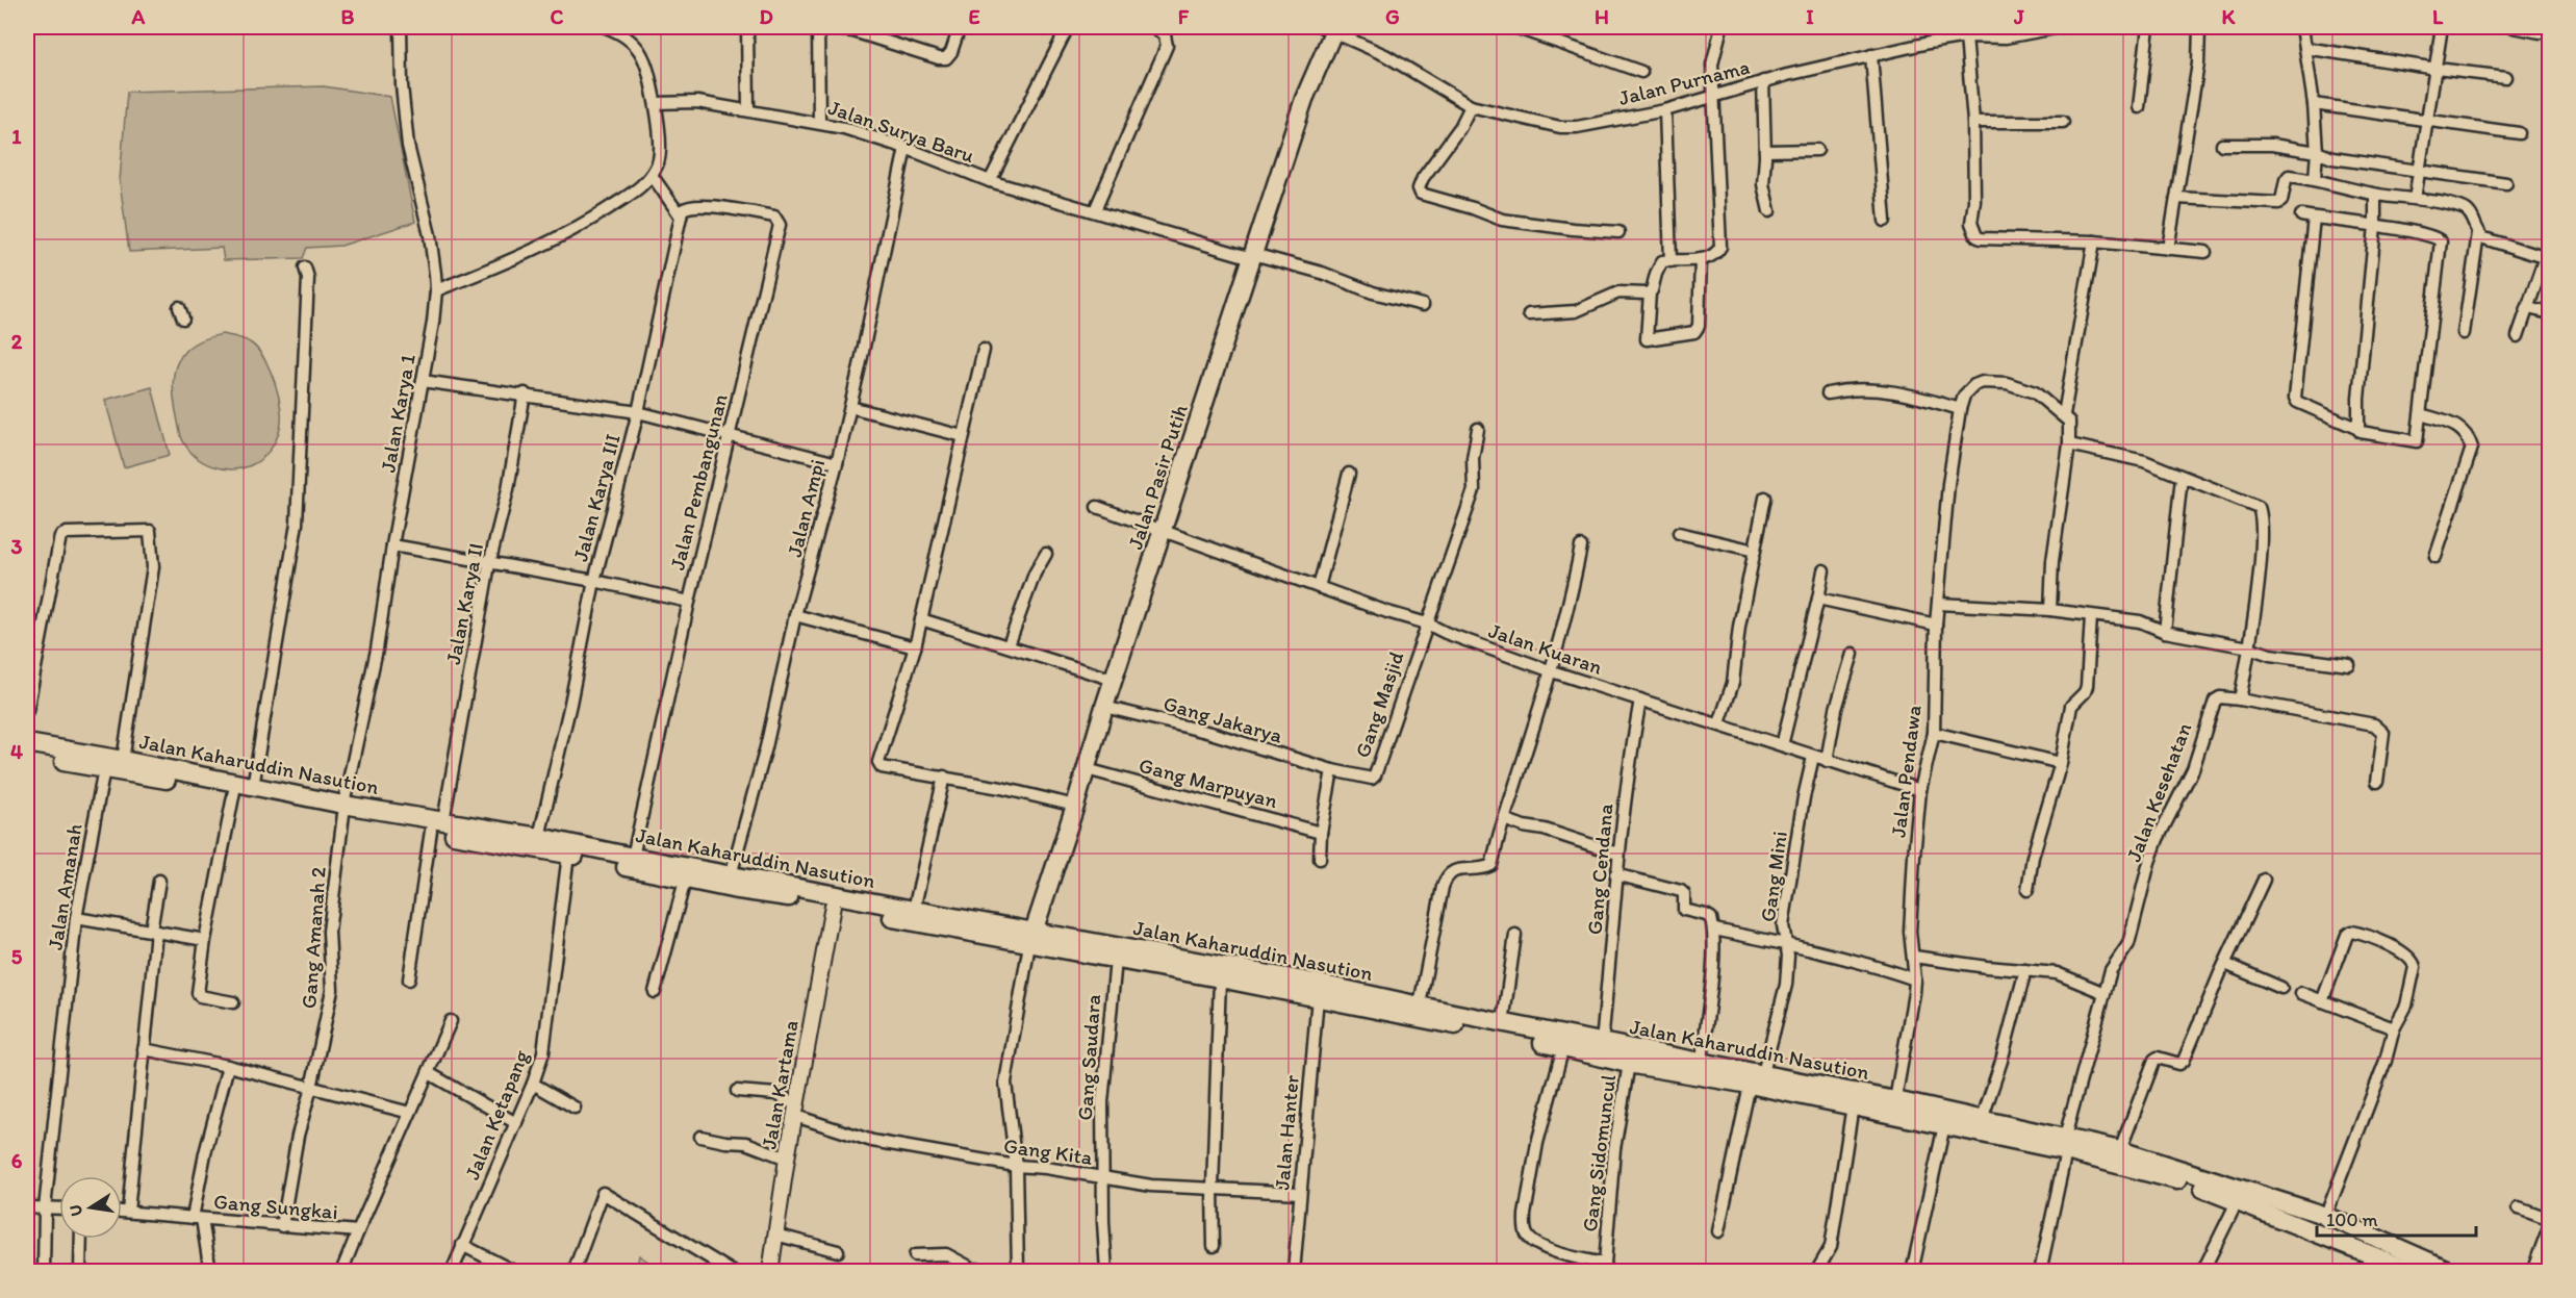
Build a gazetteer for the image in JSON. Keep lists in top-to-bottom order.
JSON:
{
  "streets": {
    "highway": ["Jalan Pasir Putih", "Jalan Kaharuddin Nasution"],
    "main road": ["Jalan Kartama"],
    "street": [
      "Jalan Purnama",
      "Jalan Surya Baru",
      "Jalan Karya 1",
      "Jalan Pembangunan",
      "Jalan Karya III",
      "Jalan Ampi",
      "Jalan Karya II",
      "Jalan Kuaran",
      "Gang Masjid",
      "Gang Jakarya",
      "Jalan Pendawa",
      "Gang Marpuyan",
      "Jalan Kesehatan",
      "Gang Cendana",
      "Gang Mini",
      "Jalan Amanah",
      "Gang Amanah 2",
      "Gang Saudara",
      "Jalan Ketapang",
      "Jalan Hanter",
      "Gang Kita",
      "Gang Sidomuncul",
      "Gang Sungkai"
    ]
  },
  "crossings": [
    ["Jalan Purnama", "Jalan Pasir Putih"],
    ["Jalan Surya Baru", "Jalan Pasir Putih"],
    ["Jalan Surya Baru", "Jalan Ampi"],
    ["Jalan Karya 1", "Jalan Kaharuddin Nasution"],
    ["Jalan Karya 1", "Gang Amanah 2"],
    ["Jalan Pasir Putih", "Jalan Kuaran"],
    ["Jalan Pasir Putih", "Gang Jakarya"],
    ["Jalan Pasir Putih", "Jalan Kaharuddin Nasution"],
    ["Jalan Pasir Putih", "Gang Marpuyan"],
    ["Jalan Pembangunan", "Jalan Karya III"],
    ["Jalan Pembangunan", "Jalan Kaharuddin Nasution"],
    ["Jalan Karya III", "Jalan Kaharuddin Nasution"],
    ["Jalan Ampi", "Jalan Kaharuddin Nasution"],
    ["Jalan Karya II", "Jalan Kaharuddin Nasution"],
    ["Jalan Kuaran", "Gang Masjid"],
    ["Jalan Kuaran", "Jalan Pendawa"],
    ["Jalan Kuaran", "Gang Cendana"],
    ["Jalan Kuaran", "Gang Mini"],
    ["Gang Masjid", "Gang Jakarya"],
    ["Gang Masjid", "Gang Marpuyan"],
    ["Jalan Kaharuddin Nasution", "Jalan Pendawa"],
    ["Jalan Kaharuddin Nasution", "Jalan Kesehatan"],
    ["Jalan Kaharuddin Nasution", "Gang Cendana"],
    ["Jalan Kaharuddin Nasution", "Gang Mini"],
    ["Jalan Kaharuddin Nasution", "Jalan Amanah"],
    ["Jalan Kaharuddin Nasution", "Gang Amanah 2"],
    ["Jalan Kaharuddin Nasution", "Gang Saudara"],
    ["Jalan Kaharuddin Nasution", "Jalan Kartama"],
    ["Jalan Kaharuddin Nasution", "Jalan Ketapang"],
    ["Jalan Kaharuddin Nasution", "Jalan Hanter"],
    ["Jalan Kaharuddin Nasution", "Gang Sidomuncul"],
    ["Gang Amanah 2", "Gang Sungkai"],
    ["Gang Saudara", "Gang Kita"],
    ["Jalan Kartama", "Gang Kita"],
    ["Jalan Hanter", "Gang Kita"]
  ],
  "scale_bar": "100 m",
  "north": "left",
  "grid": {
    "columns": [
      "A",
      "B",
      "C",
      "D",
      "E",
      "F",
      "G",
      "H",
      "I",
      "J",
      "K",
      "L"
    ],
    "rows": [
      "1",
      "2",
      "3",
      "4",
      "5",
      "6"
    ]
  }
}
